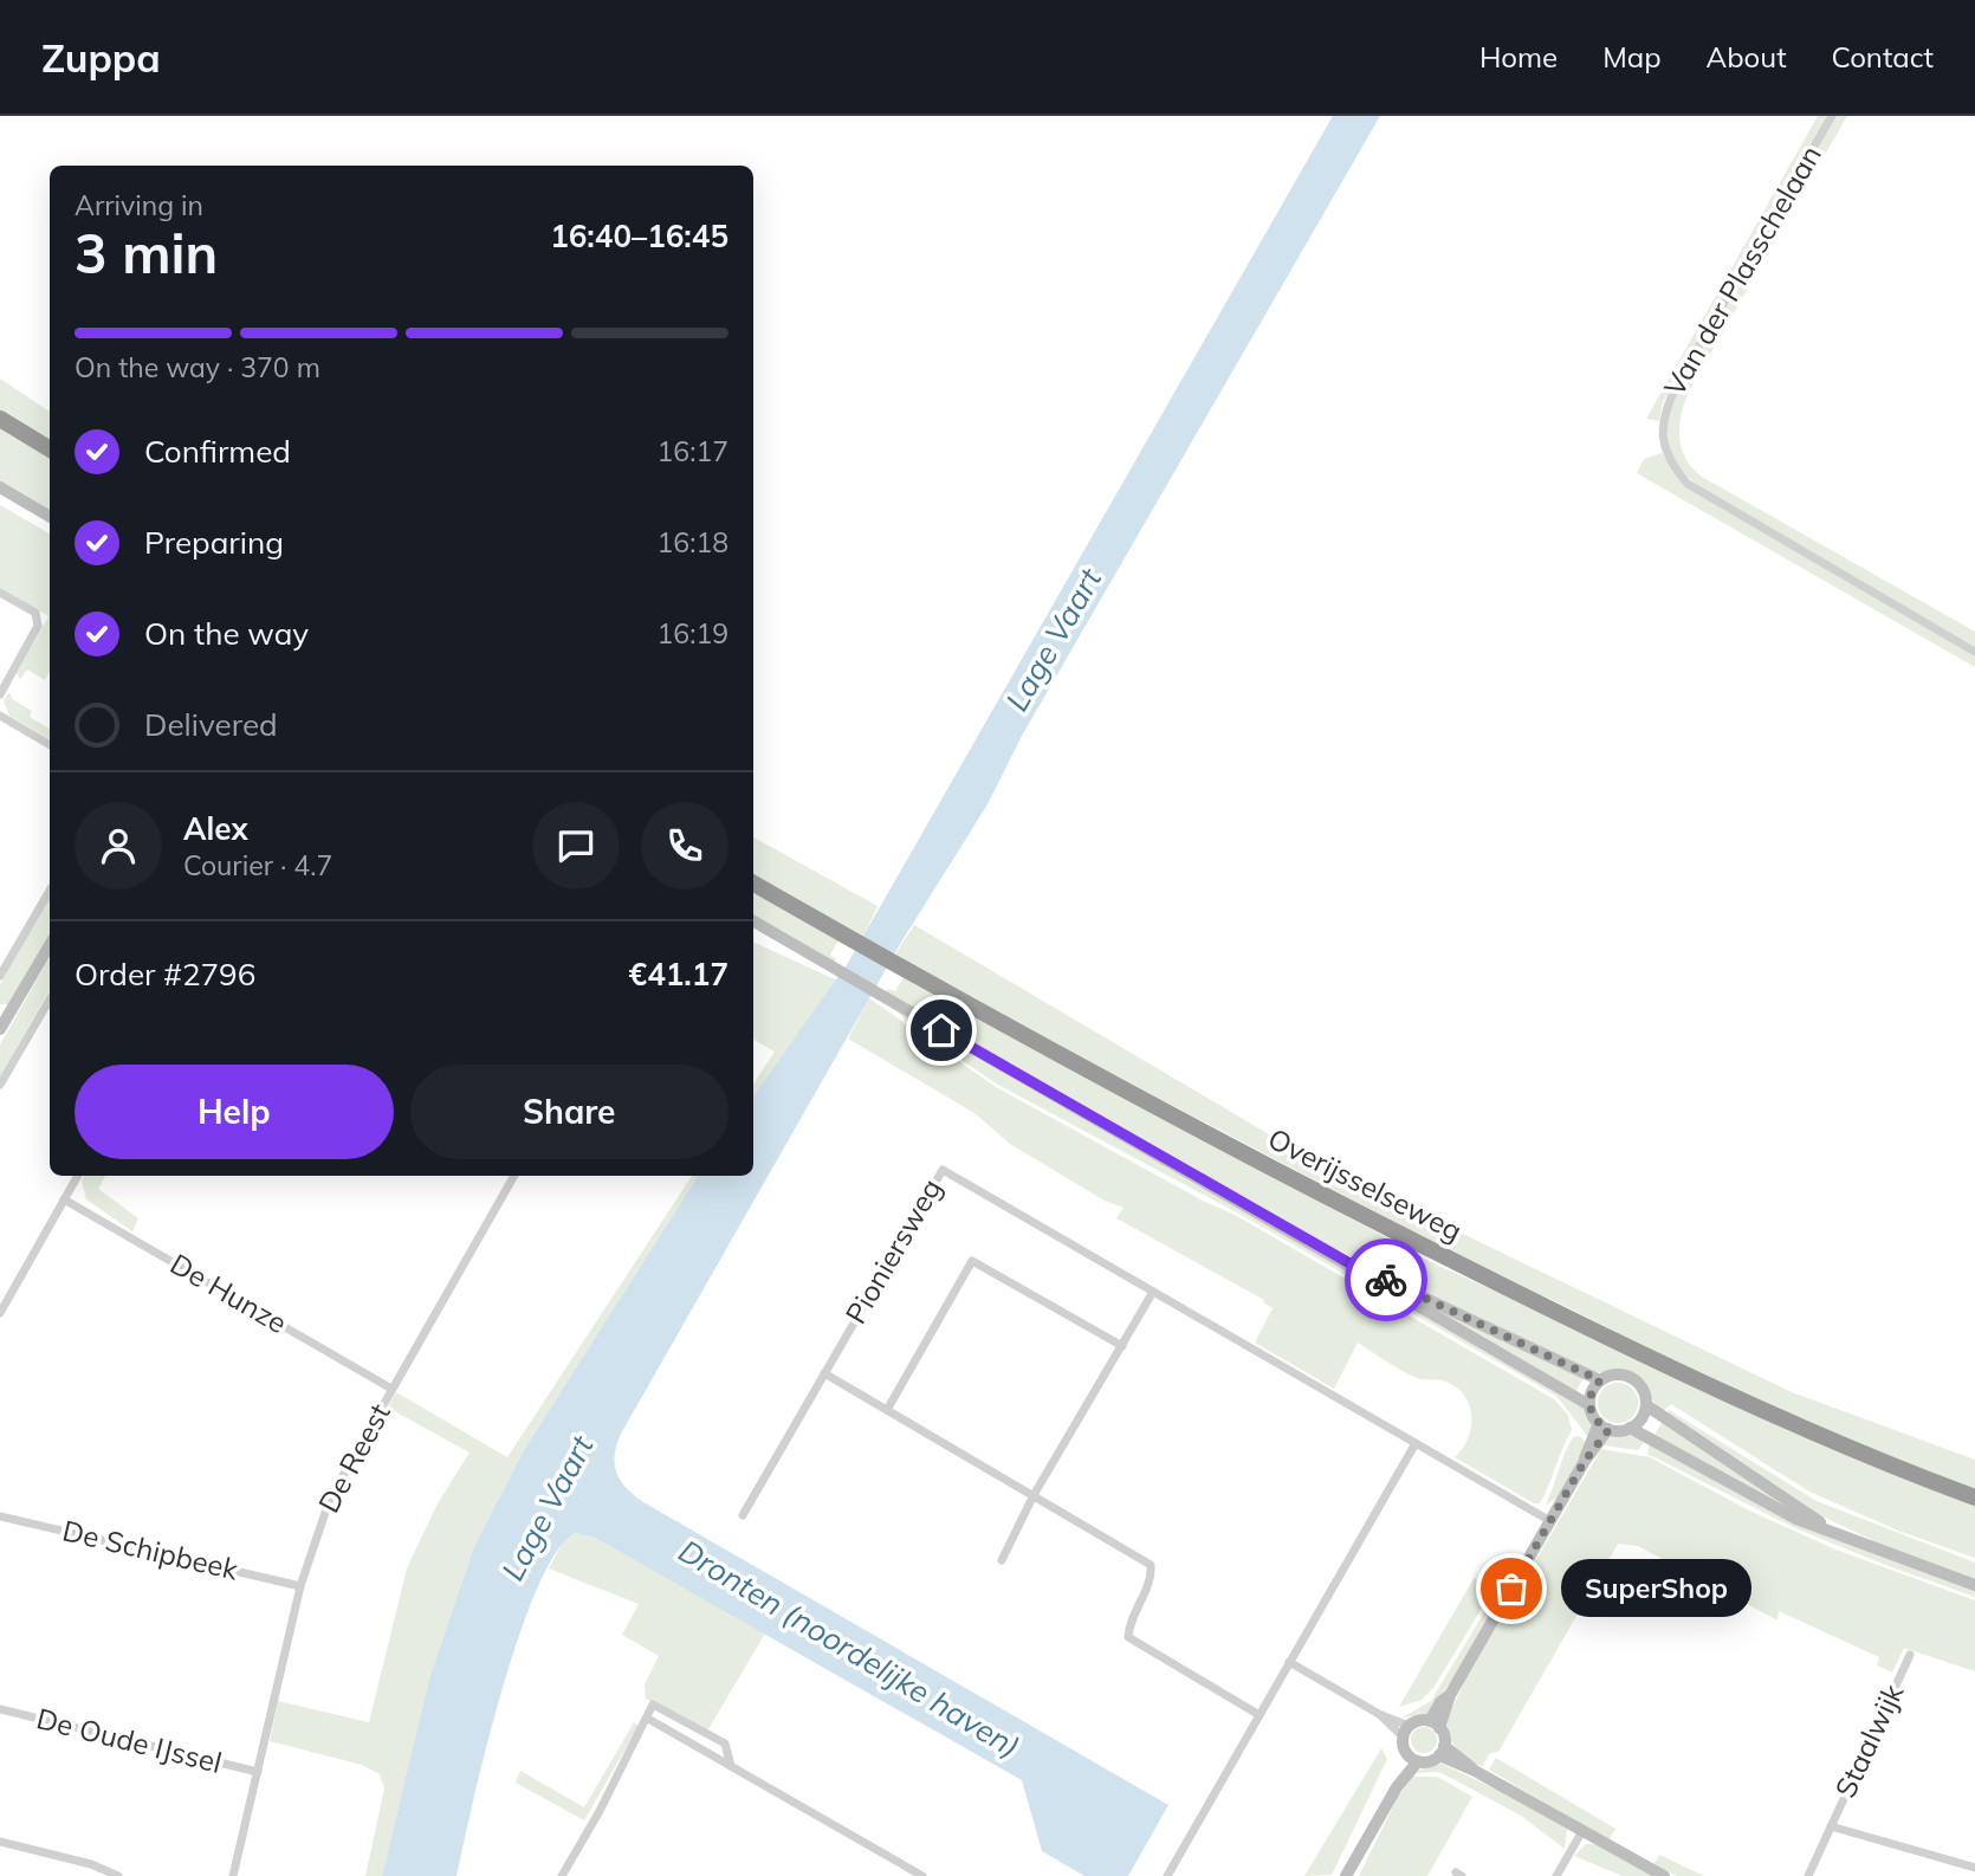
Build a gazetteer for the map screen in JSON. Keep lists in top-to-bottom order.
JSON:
{
  "streets": {
    "highway": ["Overijsselseweg"],
    "street": [
      "Van der Plasschelaan",
      "Pioniersweg",
      "De Hunze",
      "De Reest",
      "De Schipbeek",
      "De Oude IJssel",
      "Staalwijk"
    ]
  },
  "crossings": [
    ["De Hunze", "De Reest"],
    ["De Reest", "De Schipbeek"],
    ["De Reest", "De Oude IJssel"]
  ],
  "water": ["Lage Vaart", "Dronten (noordelijke haven)"],
  "places": ["SuperShop"],
  "page": {
    "header": "Zuppa",
    "nav": [
      "Home",
      "Map",
      "About",
      "Contact"
    ],
    "heading": ["3 min", "Arriving in", "16:40–16:45"],
    "panel": [
      "Alex",
      "Courier · 4.7",
      "Order #2796",
      "€41.17"
    ],
    "bar": "On the way · 370 m",
    "list": [
      ["Confirmed", "16:17"],
      ["Preparing", "16:18"],
      ["On the way", "16:19"],
      "Delivered"
    ],
    "buttons": ["Help", "Share"],
    "bubble": "SuperShop"
  }
}
